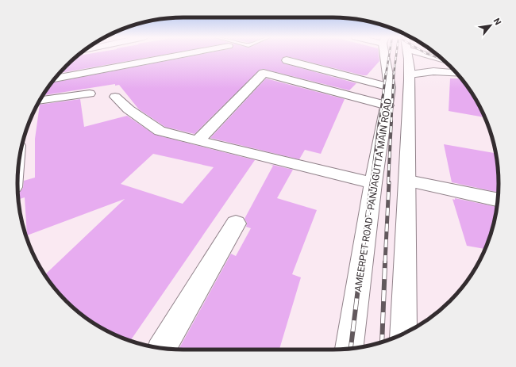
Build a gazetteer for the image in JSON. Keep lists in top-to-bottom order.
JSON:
{
  "streets": {
    "main road": ["AMEERPET ROAD - PANJAGUTTA MAIN ROAD"]
  },
  "north": "top right"
}
